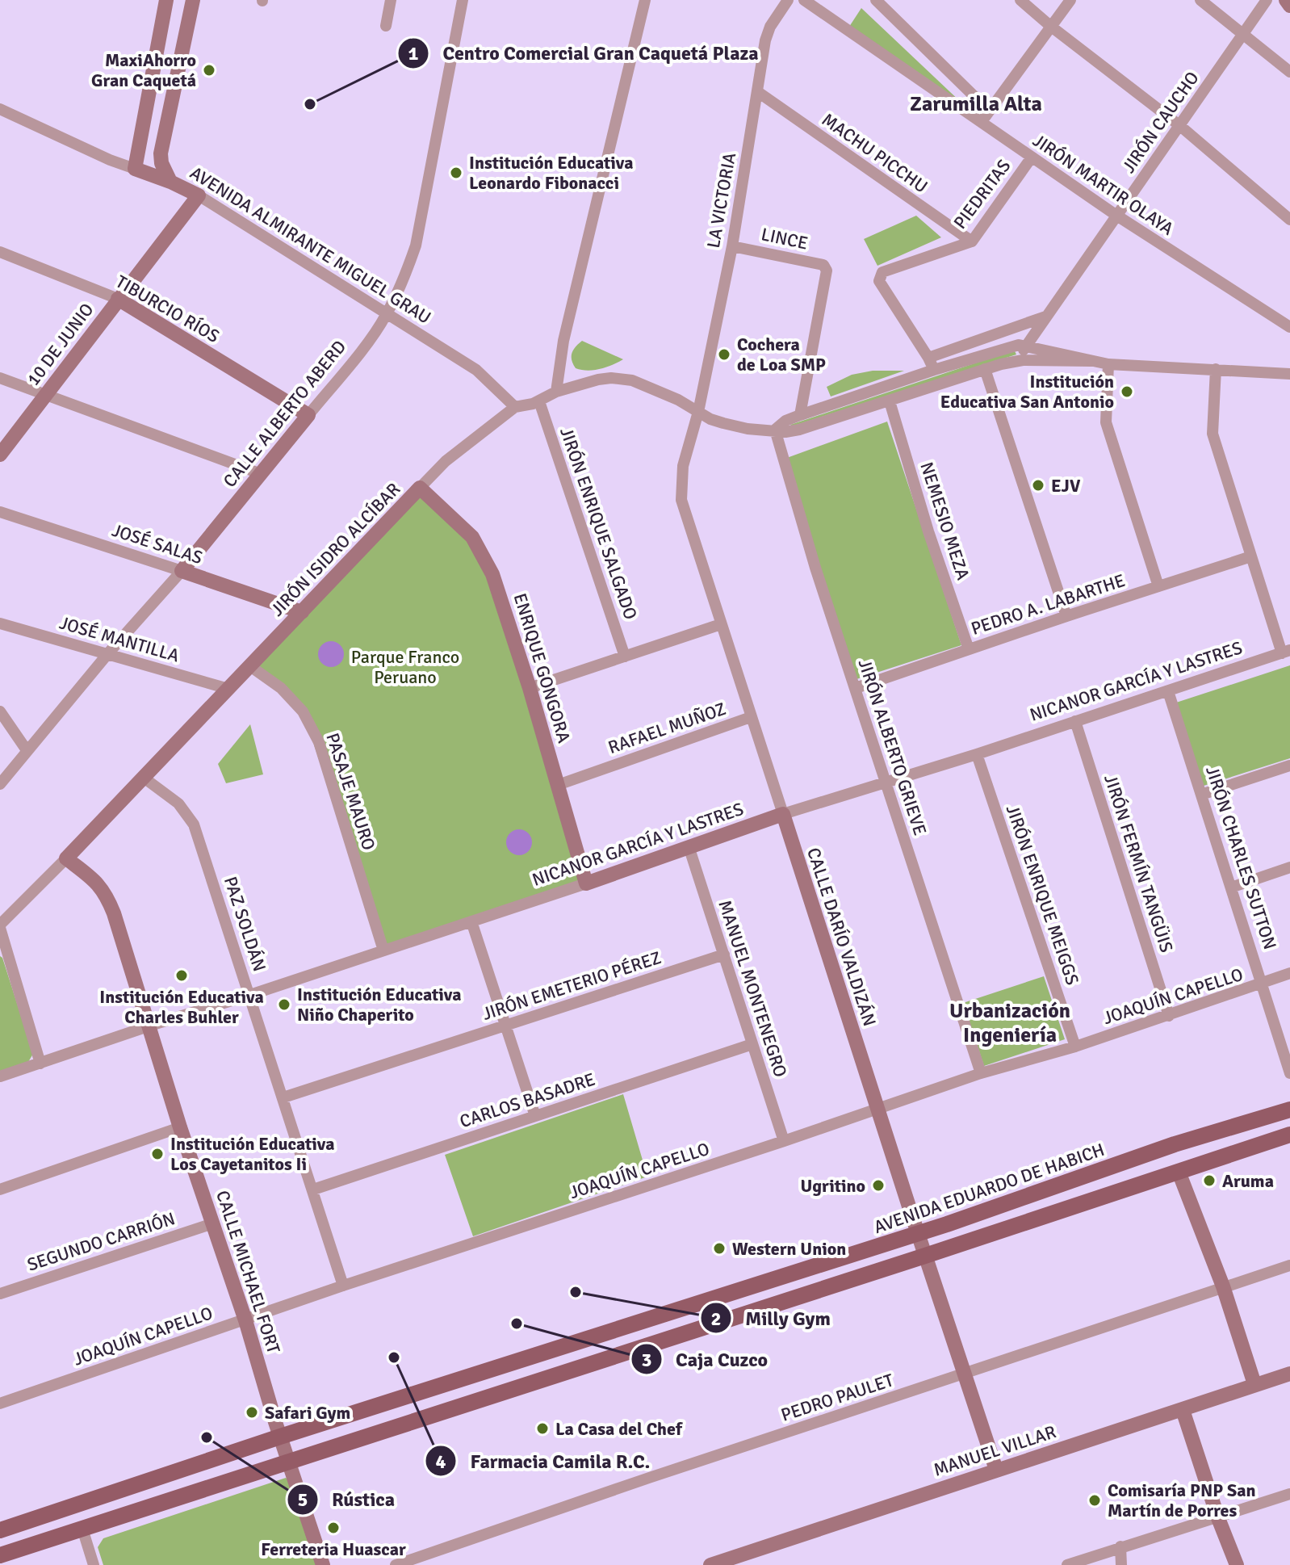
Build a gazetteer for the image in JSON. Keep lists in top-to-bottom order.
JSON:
{
  "streets": {
    "main road": ["AVENIDA EDUARDO DE HABICH"],
    "street": [
      "JIRÓN CAUCHO",
      "MACHU PICCHU",
      "JIRÓN MARTIR OLAYA",
      "PIEDRITAS",
      "LA VICTORIA",
      "LINCE",
      "AVENIDA ALMIRANTE MIGUEL GRAU",
      "TIBURCIO RÍOS",
      "10 DE JUNIO",
      "CALLE ALBERTO ABERD",
      "NEMESIO MEZA",
      "JIRÓN ENRIQUE SALGADO",
      "JOSÉ SALAS",
      "JIRÓN ISIDRO ALCÍBAR",
      "PEDRO A. LABARTHE",
      "JOSÉ MANTILLA",
      "ENRIQUE GONGORA",
      "NICANOR GARCÍA Y LASTRES",
      "RAFAEL MUÑOZ",
      "JIRÓN ALBERTO GRIEVE",
      "PASAJE MAURO",
      "JIRÓN CHARLES SUTTON",
      "JIRÓN FERMÍN TANGÜIS",
      "JIRÓN ENRIQUE MEIGGS",
      "PAZ SOLDÁN",
      "CALLE DARÍO VALDIZÁN",
      "JIRÓN EMETERIO PÉREZ",
      "MANUEL MONTENEGRO",
      "JOAQUÍN CAPELLO",
      "CARLOS BASADRE",
      "SEGUNDO CARRIÓN",
      "CALLE MICHAEL FORT",
      "PEDRO PAULET",
      "MANUEL VILLAR"
    ]
  },
  "crossings": [
    ["JIRÓN CAUCHO", "JIRÓN MARTIR OLAYA"],
    ["JIRÓN CAUCHO", "JIRÓN ISIDRO ALCÍBAR"],
    ["MACHU PICCHU", "PIEDRITAS"],
    ["MACHU PICCHU", "LA VICTORIA"],
    ["JIRÓN MARTIR OLAYA", "PIEDRITAS"],
    ["PIEDRITAS", "JIRÓN ISIDRO ALCÍBAR"],
    ["LA VICTORIA", "LINCE"],
    ["LA VICTORIA", "JIRÓN ISIDRO ALCÍBAR"],
    ["LA VICTORIA", "CALLE DARÍO VALDIZÁN"],
    ["LINCE", "JIRÓN ISIDRO ALCÍBAR"],
    ["AVENIDA ALMIRANTE MIGUEL GRAU", "10 DE JUNIO"],
    ["AVENIDA ALMIRANTE MIGUEL GRAU", "CALLE ALBERTO ABERD"],
    ["AVENIDA ALMIRANTE MIGUEL GRAU", "JIRÓN ISIDRO ALCÍBAR"],
    ["TIBURCIO RÍOS", "10 DE JUNIO"],
    ["TIBURCIO RÍOS", "CALLE ALBERTO ABERD"],
    ["CALLE ALBERTO ABERD", "JOSÉ SALAS"],
    ["CALLE ALBERTO ABERD", "JOSÉ MANTILLA"],
    ["NEMESIO MEZA", "JIRÓN ISIDRO ALCÍBAR"],
    ["NEMESIO MEZA", "PEDRO A. LABARTHE"],
    ["JIRÓN ENRIQUE SALGADO", "JIRÓN ISIDRO ALCÍBAR"],
    ["JOSÉ SALAS", "JIRÓN ISIDRO ALCÍBAR"],
    ["JIRÓN ISIDRO ALCÍBAR", "JOSÉ MANTILLA"],
    ["JIRÓN ISIDRO ALCÍBAR", "ENRIQUE GONGORA"],
    ["JIRÓN ISIDRO ALCÍBAR", "JIRÓN ALBERTO GRIEVE"],
    ["JIRÓN ISIDRO ALCÍBAR", "PASAJE MAURO"],
    ["JIRÓN ISIDRO ALCÍBAR", "PAZ SOLDÁN"],
    ["JIRÓN ISIDRO ALCÍBAR", "CALLE DARÍO VALDIZÁN"],
    ["JIRÓN ISIDRO ALCÍBAR", "CALLE MICHAEL FORT"],
    ["PEDRO A. LABARTHE", "JIRÓN ALBERTO GRIEVE"],
    ["ENRIQUE GONGORA", "NICANOR GARCÍA Y LASTRES"],
    ["ENRIQUE GONGORA", "RAFAEL MUÑOZ"],
    ["NICANOR GARCÍA Y LASTRES", "JIRÓN ALBERTO GRIEVE"],
    ["NICANOR GARCÍA Y LASTRES", "PASAJE MAURO"],
    ["NICANOR GARCÍA Y LASTRES", "JIRÓN CHARLES SUTTON"],
    ["NICANOR GARCÍA Y LASTRES", "JIRÓN FERMÍN TANGÜIS"],
    ["NICANOR GARCÍA Y LASTRES", "JIRÓN ENRIQUE MEIGGS"],
    ["NICANOR GARCÍA Y LASTRES", "PAZ SOLDÁN"],
    ["NICANOR GARCÍA Y LASTRES", "CALLE DARÍO VALDIZÁN"],
    ["NICANOR GARCÍA Y LASTRES", "MANUEL MONTENEGRO"],
    ["NICANOR GARCÍA Y LASTRES", "CALLE MICHAEL FORT"],
    ["RAFAEL MUÑOZ", "CALLE DARÍO VALDIZÁN"],
    ["JIRÓN ALBERTO GRIEVE", "JOAQUÍN CAPELLO"],
    ["JIRÓN CHARLES SUTTON", "JOAQUÍN CAPELLO"],
    ["JIRÓN FERMÍN TANGÜIS", "JOAQUÍN CAPELLO"],
    ["JIRÓN ENRIQUE MEIGGS", "JOAQUÍN CAPELLO"],
    ["PAZ SOLDÁN", "JIRÓN EMETERIO PÉREZ"],
    ["PAZ SOLDÁN", "JOAQUÍN CAPELLO"],
    ["PAZ SOLDÁN", "CARLOS BASADRE"],
    ["CALLE DARÍO VALDIZÁN", "JOAQUÍN CAPELLO"],
    ["CALLE DARÍO VALDIZÁN", "AVENIDA EDUARDO DE HABICH"],
    ["CALLE DARÍO VALDIZÁN", "PEDRO PAULET"],
    ["CALLE DARÍO VALDIZÁN", "MANUEL VILLAR"],
    ["JIRÓN EMETERIO PÉREZ", "MANUEL MONTENEGRO"],
    ["MANUEL MONTENEGRO", "JOAQUÍN CAPELLO"],
    ["MANUEL MONTENEGRO", "CARLOS BASADRE"],
    ["JOAQUÍN CAPELLO", "CALLE MICHAEL FORT"],
    ["AVENIDA EDUARDO DE HABICH", "CALLE MICHAEL FORT"],
    ["SEGUNDO CARRIÓN", "CALLE MICHAEL FORT"]
  ],
  "districts": ["Zarumilla Alta", "Urbanización Ingeniería"],
  "parks": ["Parque Franco Peruano"],
  "places": [
    "MaxiAhorro Gran Caquetá",
    "Centro Comercial Gran Caquetá Plaza",
    "Institución Educativa Leonardo Fibonacci",
    "Cochera de Loa SMP",
    "Institución Educativa San Antonio",
    "EJV",
    "Institución Educativa Charles Buhler",
    "Institución Educativa Niño Chaperito",
    "Institución Educativa Los Cayetanitos Ii",
    "Aruma",
    "Ugritino",
    "Western Union",
    "Milly Gym",
    "Caja Cuzco",
    "Farmacia Camila R.C.",
    "Safari Gym",
    "La Casa del Chef",
    "Rústica",
    "Comisaría PNP San Martín de Porres",
    "Ferreteria Huascar"
  ]
}
